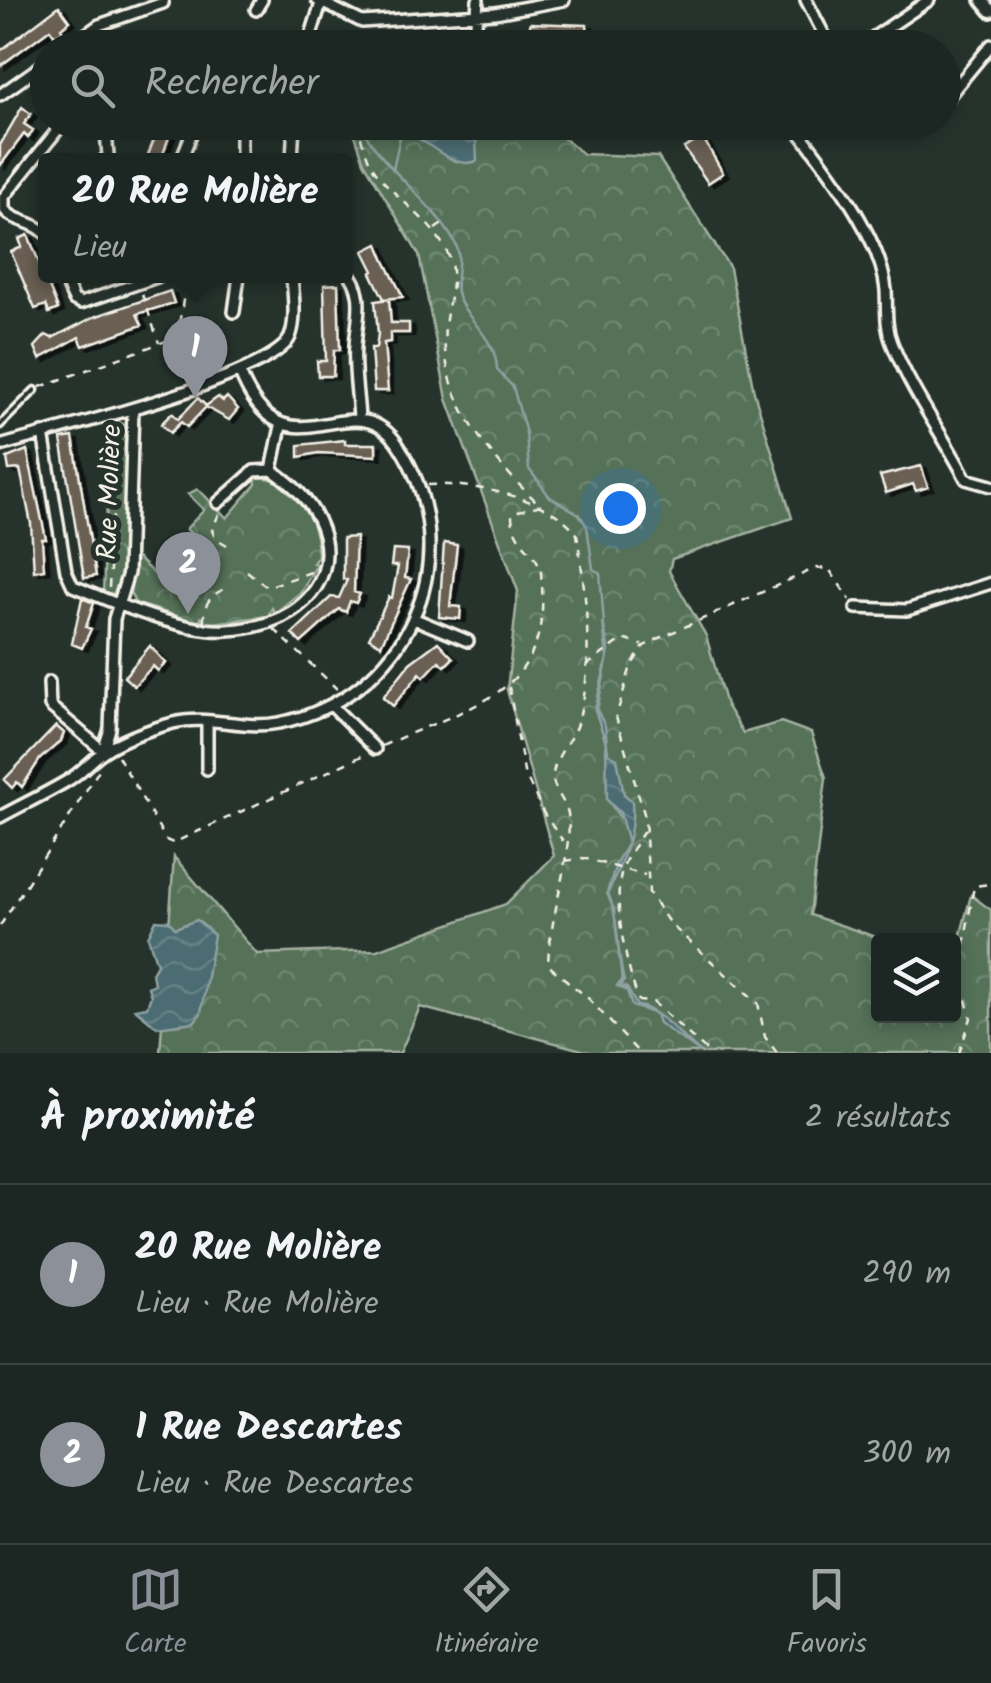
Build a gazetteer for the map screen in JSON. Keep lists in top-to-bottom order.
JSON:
{
  "streets": {
    "street": ["Rue Molière"]
  },
  "page": {
    "search": "Rechercher",
    "popup": ["20 Rue Molière", "Lieu"],
    "pins": ["1", "2"],
    "heading": ["À proximité", "2 résultats"],
    "list": [
      {
        "mark": "1",
        "name": "20 Rue Molière",
        "note": "Lieu · Rue Molière",
        "value": "290 m"
      },
      {
        "mark": "2",
        "name": "1 Rue Descartes",
        "note": "Lieu · Rue Descartes",
        "value": "300 m"
      }
    ],
    "nav": ["Carte", "Itinéraire", "Favoris"]
  }
}
